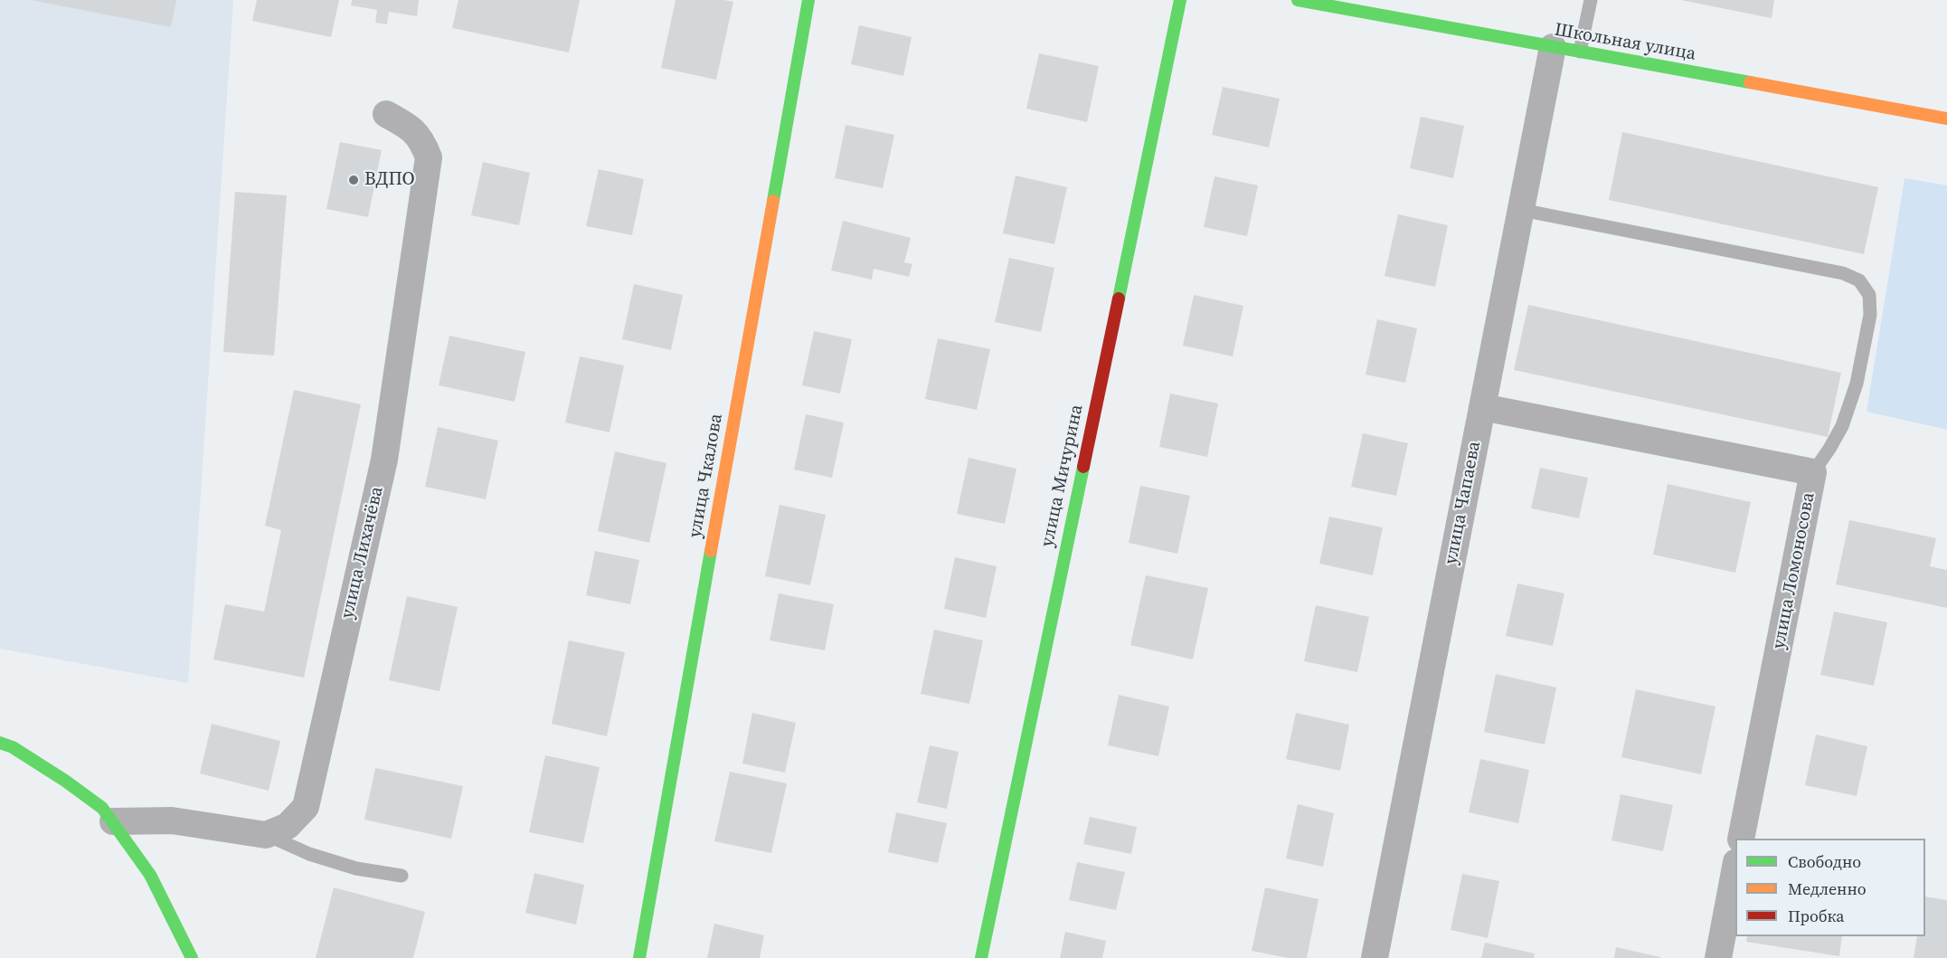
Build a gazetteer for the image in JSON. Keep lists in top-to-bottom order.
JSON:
{
  "streets": {
    "street": [
      "Школьная улица",
      "улица Чкалова",
      "улица Мичурина",
      "улица Чапаева",
      "улица Лихачёва",
      "улица Ломоносова"
    ]
  },
  "crossings": [
    ["Школьная улица", "улица Чапаева"],
    ["улица Чапаева", "улица Ломоносова"]
  ],
  "places": ["ВДПО"],
  "legend": ["Свободно", "Медленно", "Пробка"]
}
